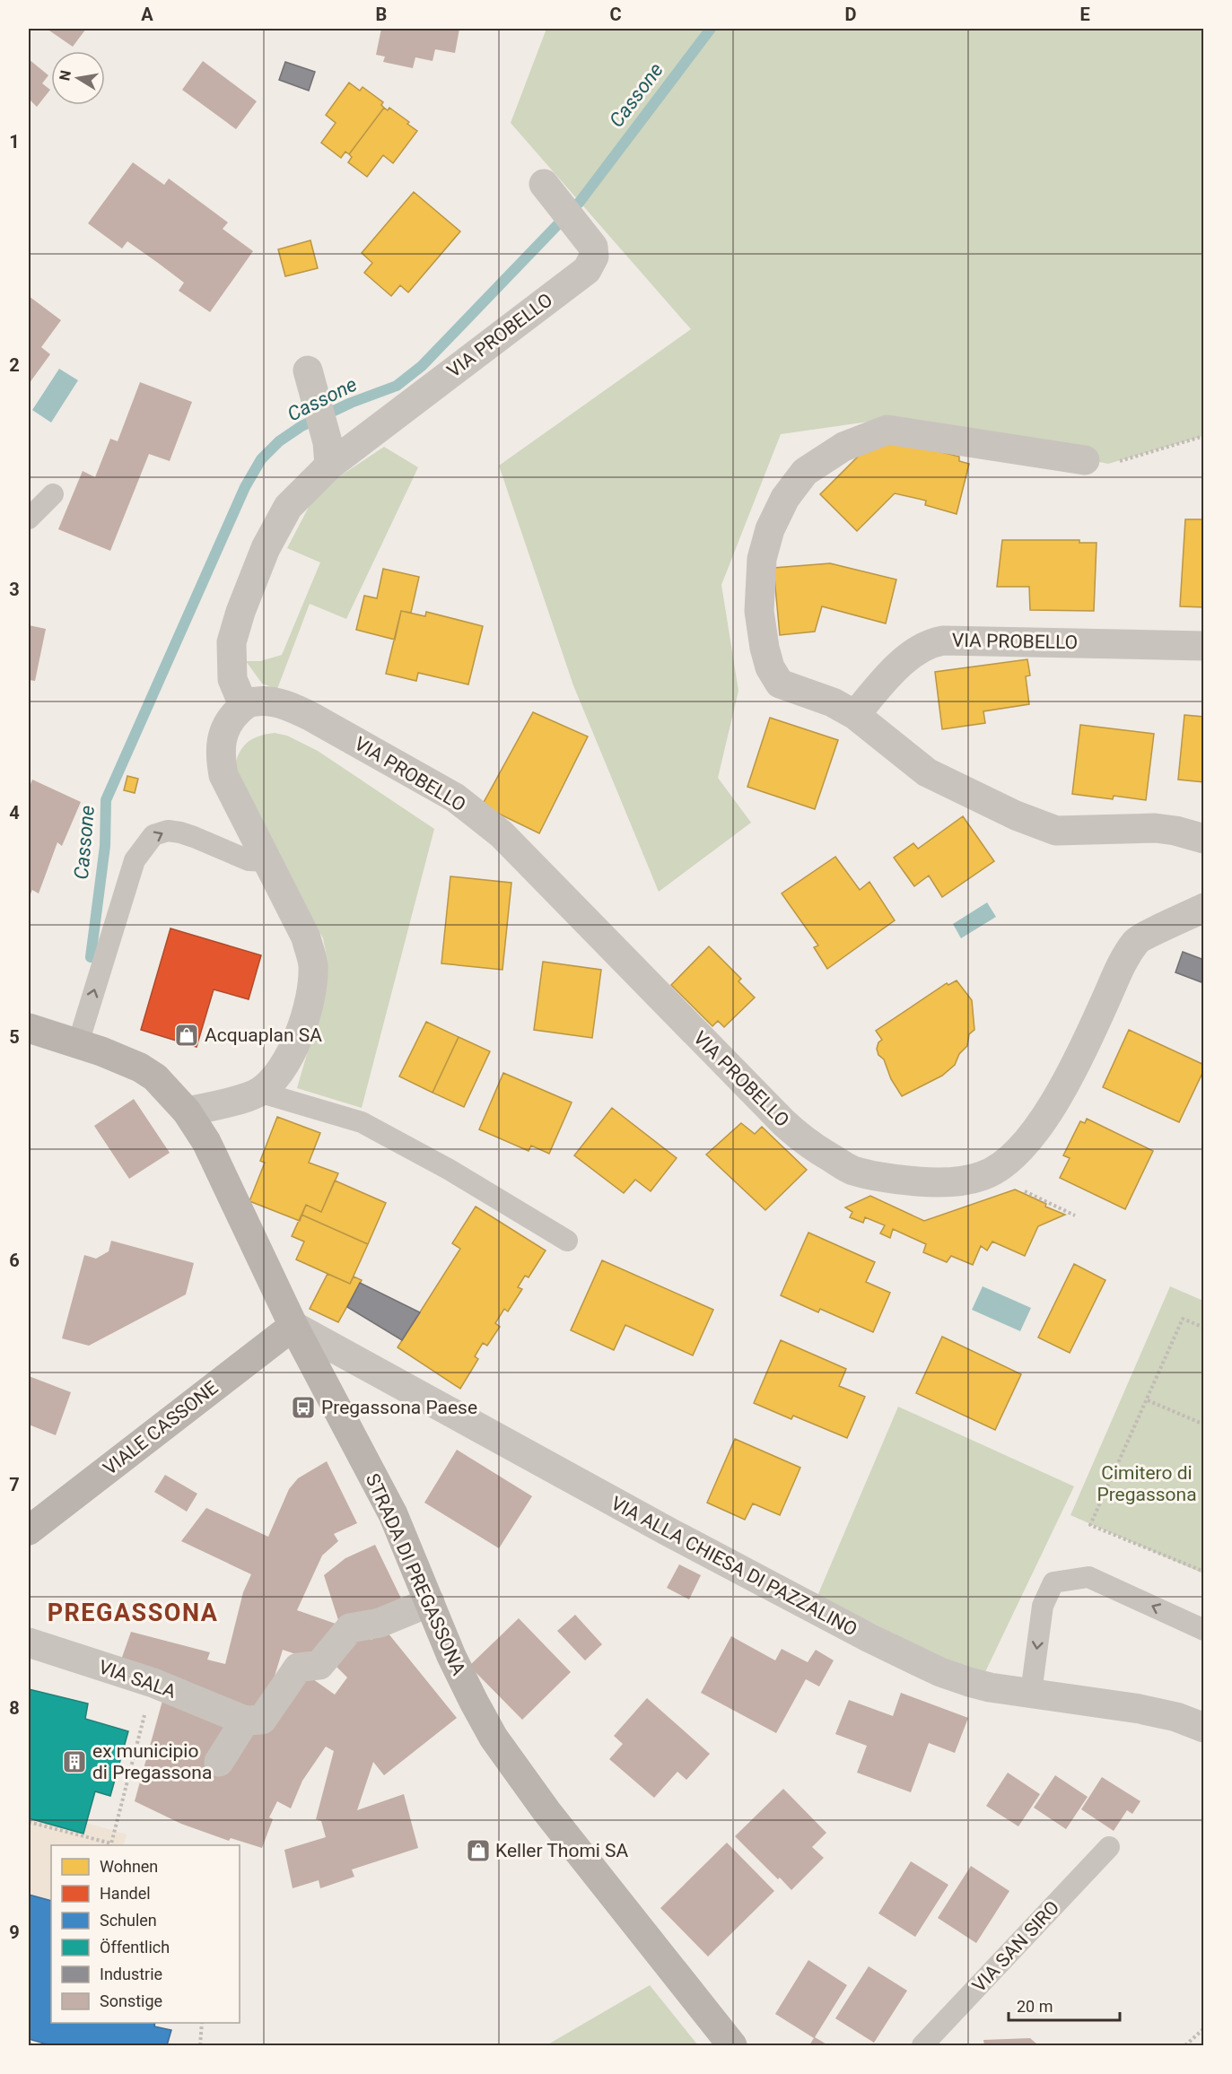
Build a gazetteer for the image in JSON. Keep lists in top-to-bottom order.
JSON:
{
  "streets": {
    "street": [
      "VIA PROBELLO",
      "VIALE CASSONE",
      "VIA ALLA CHIESA DI PAZZALINO",
      "STRADA DI PREGASSONA",
      "VIA SALA"
    ],
    "lane": ["VIA SAN SIRO"]
  },
  "crossings": [
    ["VIALE CASSONE", "VIA ALLA CHIESA DI PAZZALINO"],
    ["VIALE CASSONE", "STRADA DI PREGASSONA"],
    ["VIA ALLA CHIESA DI PAZZALINO", "STRADA DI PREGASSONA"]
  ],
  "districts": ["PREGASSONA"],
  "water": ["Cassone"],
  "parks": ["Cimitero di Pregassona"],
  "places": {
    "shop": ["Acquaplan SA", "Keller Thomi SA"],
    "bus stop": ["Pregassona Paese"],
    "building": ["ex municipio di Pregassona"]
  },
  "legend": [
    "Wohnen",
    "Handel",
    "Schulen",
    "Öffentlich",
    "Industrie",
    "Sonstige"
  ],
  "scale_bar": "20 m",
  "north": "left",
  "grid": {
    "columns": [
      "A",
      "B",
      "C",
      "D",
      "E"
    ],
    "rows": [
      "1",
      "2",
      "3",
      "4",
      "5",
      "6",
      "7",
      "8",
      "9"
    ]
  }
}
